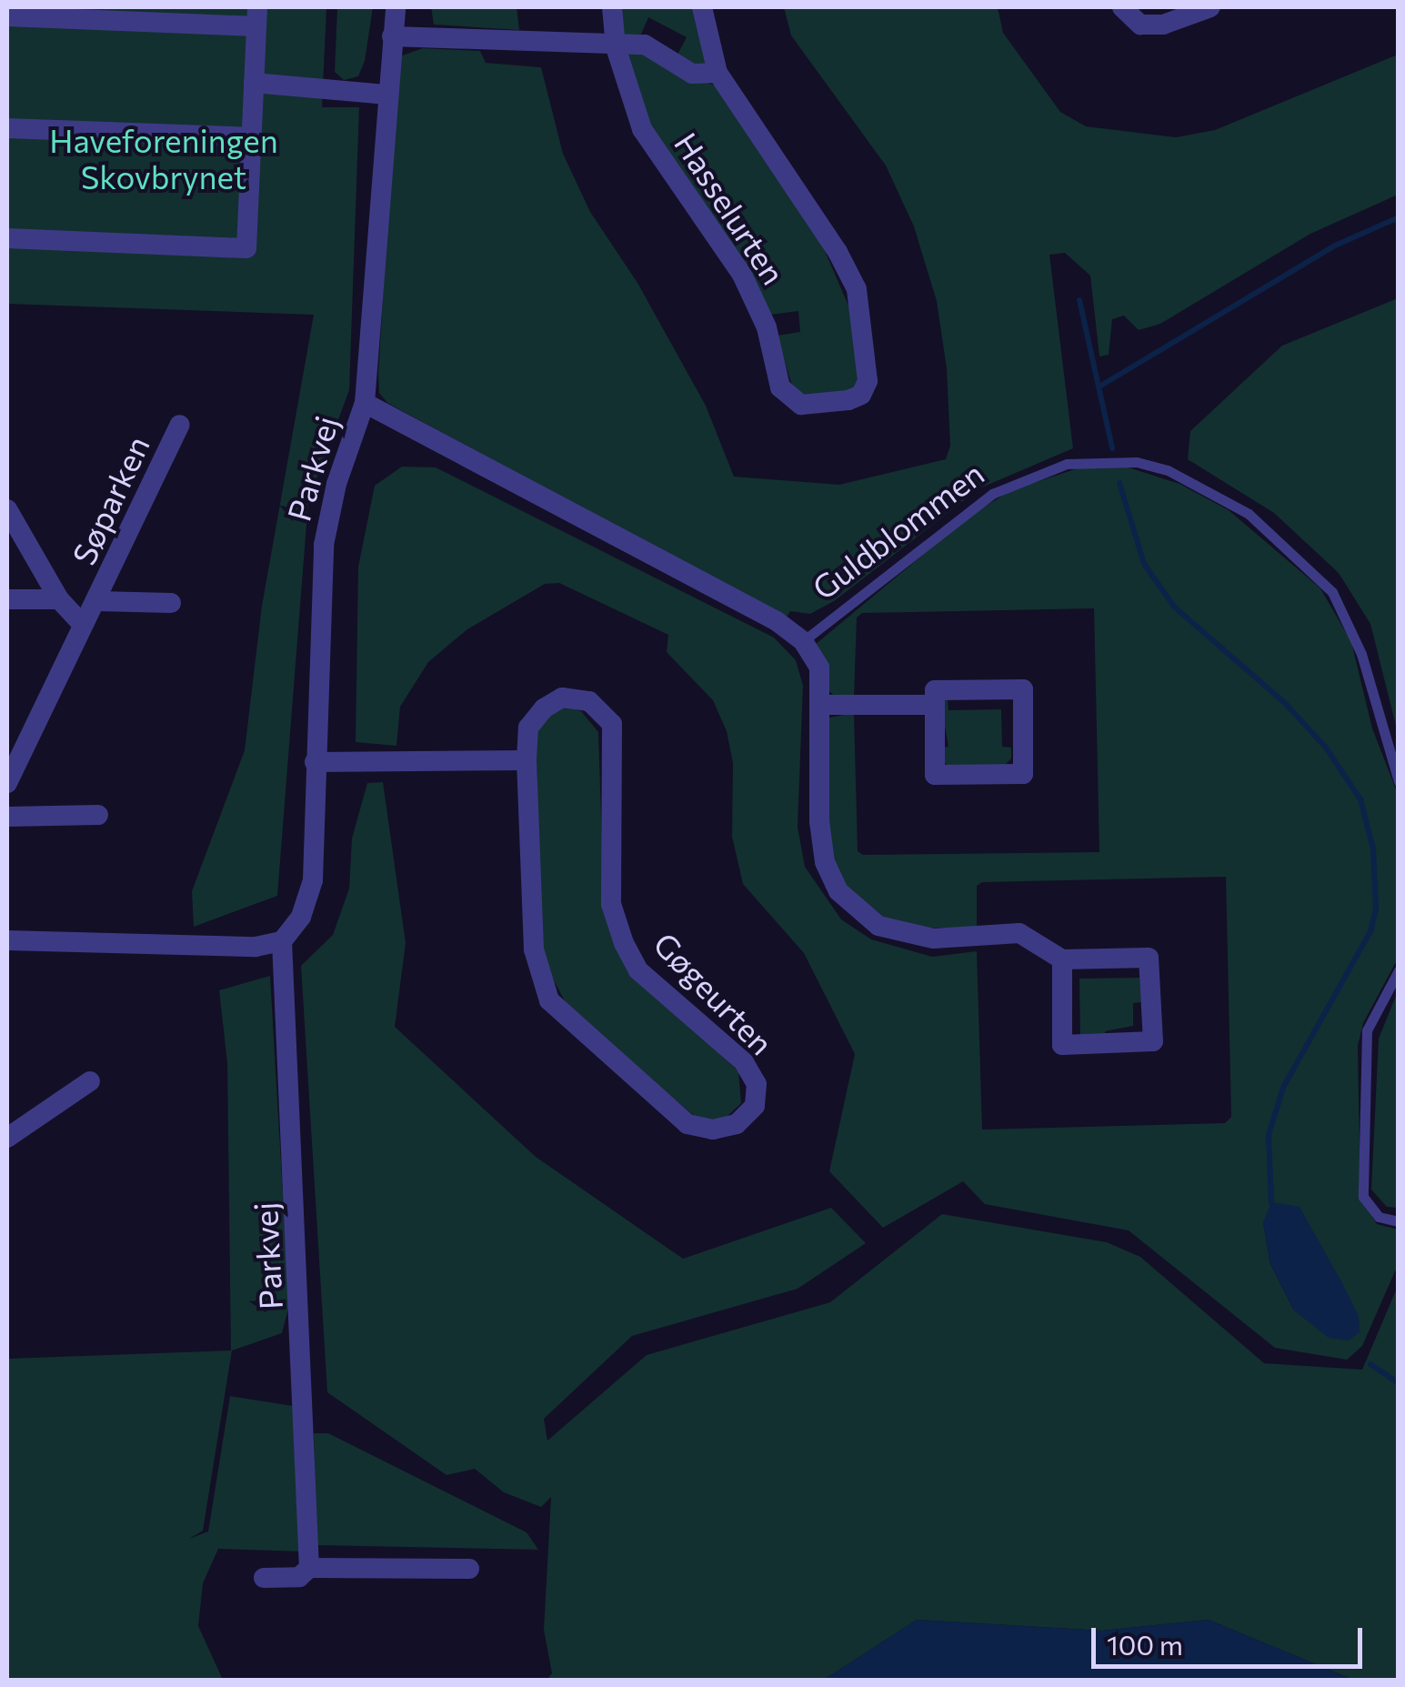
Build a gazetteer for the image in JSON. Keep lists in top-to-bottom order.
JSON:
{
  "streets": {
    "street": [
      "Hasselurten",
      "Parkvej",
      "Søparken",
      "Guldblommen",
      "Gøgeurten"
    ]
  },
  "crossings": [
    ["Parkvej", "Guldblommen"]
  ],
  "parks": ["Haveforeningen Skovbrynet"],
  "scale_bar": "100 m"
}
